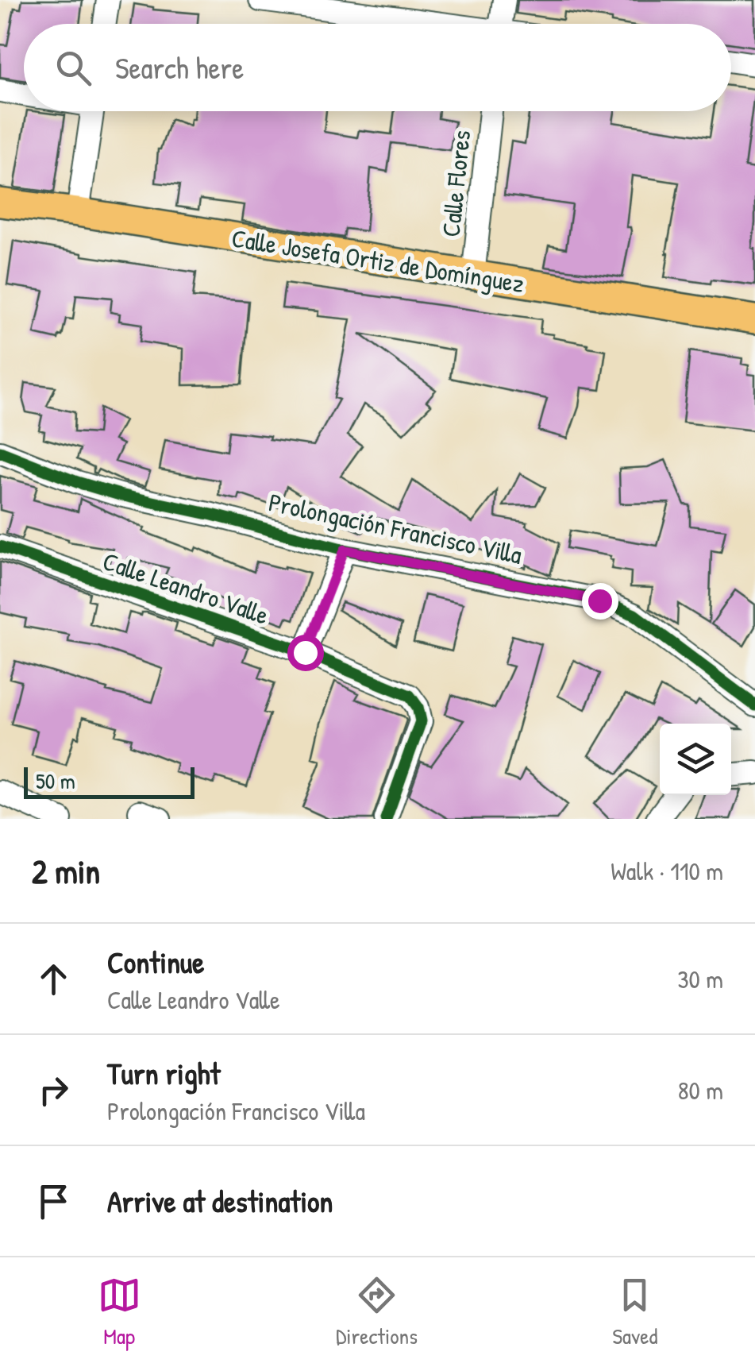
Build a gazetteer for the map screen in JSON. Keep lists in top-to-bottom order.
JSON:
{
  "streets": {
    "main road": ["Calle Josefa Ortiz de Domínguez"],
    "street": ["Calle Flores", "Prolongación Francisco Villa", "Calle Leandro Valle"]
  },
  "crossings": [
    ["Calle Flores", "Calle Josefa Ortiz de Domínguez"]
  ],
  "scale_bar": "50 m",
  "page": {
    "search": "Search here",
    "scale": "50 m",
    "heading": ["2 min", "Walk · 110 m"],
    "list": [
      ["Continue", "Calle Leandro Valle", "30 m"],
      ["Turn right", "Prolongación Francisco Villa", "80 m"],
      "Arrive at destination"
    ],
    "nav": ["Map", "Directions", "Saved"]
  }
}
